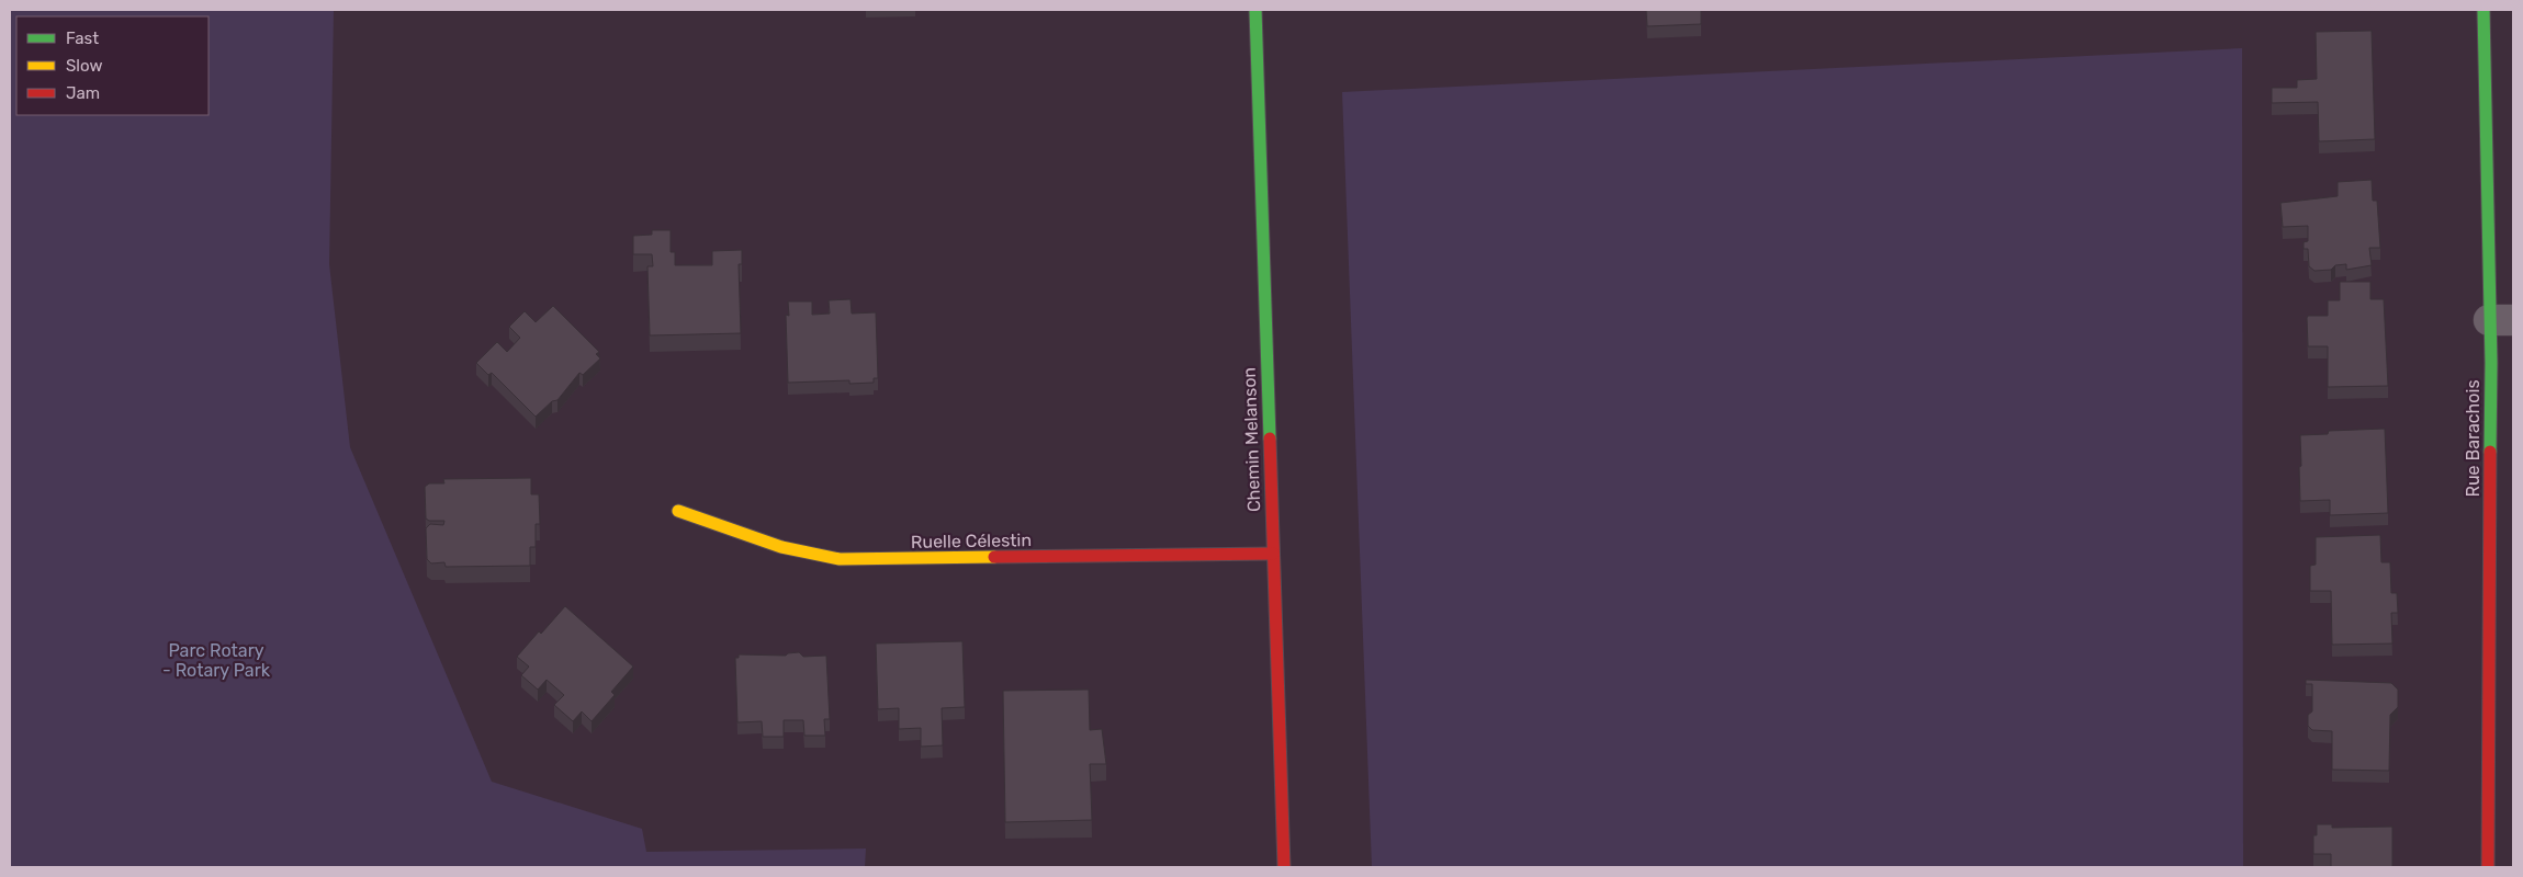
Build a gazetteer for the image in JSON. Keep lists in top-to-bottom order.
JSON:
{
  "streets": {
    "street": ["Rue Barachois", "Chemin Melanson", "Ruelle Célestin"]
  },
  "crossings": [
    ["Chemin Melanson", "Ruelle Célestin"]
  ],
  "parks": ["Parc Rotary - Rotary Park"],
  "legend": ["Fast", "Slow", "Jam"]
}
